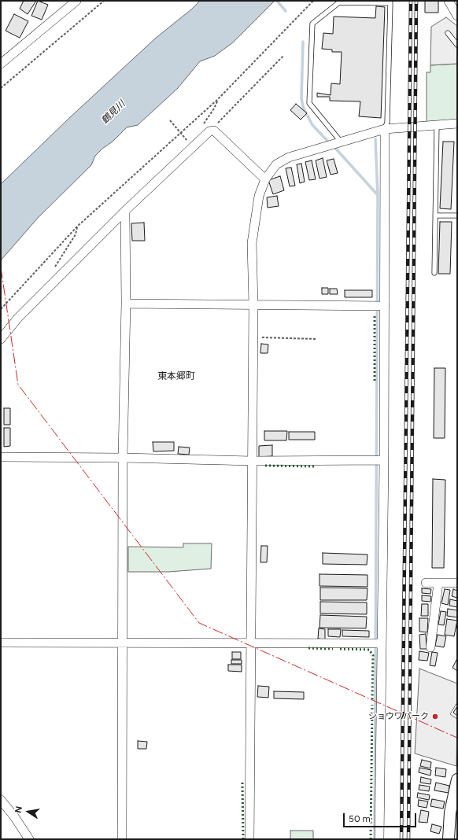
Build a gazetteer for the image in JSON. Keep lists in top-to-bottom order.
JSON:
{
  "districts": ["東本郷町"],
  "water": ["鶴見川"],
  "places": ["ショウワパーク"],
  "scale_bar": "50 m",
  "north": "left"
}
